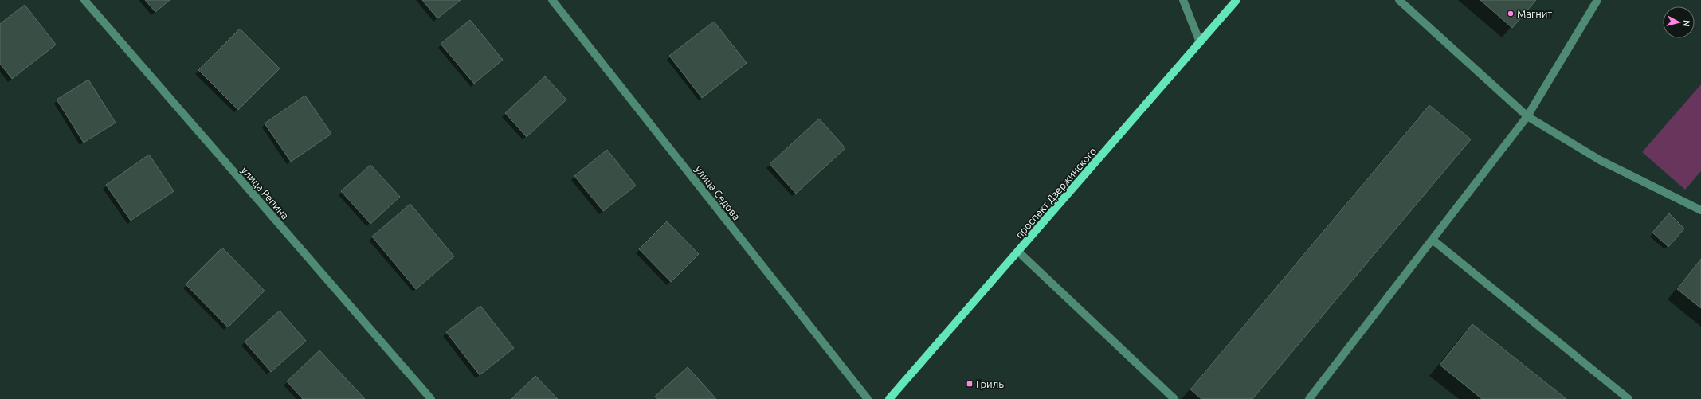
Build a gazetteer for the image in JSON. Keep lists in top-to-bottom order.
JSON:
{
  "streets": {
    "main road": ["проспект Дзержинского"],
    "street": ["улица Репина", "улица Седова"]
  },
  "places": {
    "other": ["Магнит"],
    "transit": ["Гриль"]
  },
  "north": "right"
}
